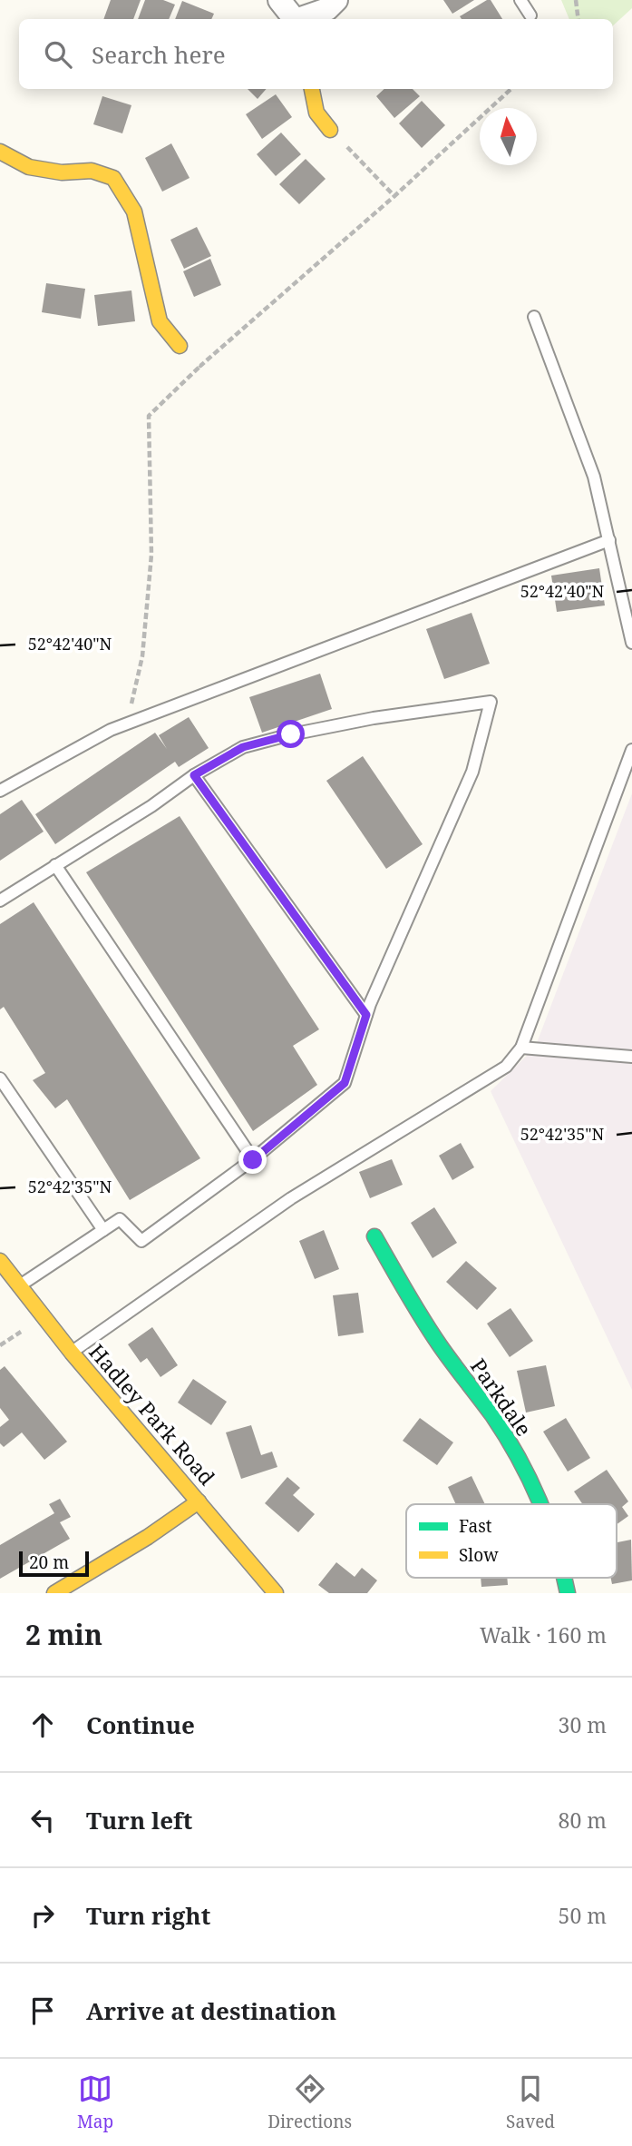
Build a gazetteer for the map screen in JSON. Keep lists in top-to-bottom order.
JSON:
{
  "streets": {
    "street": ["Parkdale", "Hadley Park Road"]
  },
  "legend": ["Fast", "Slow"],
  "scale_bar": "20 m",
  "north": "top",
  "page": {
    "search": "Search here",
    "scale": "20 m",
    "heading": ["2 min", "Walk · 160 m"],
    "list": [
      ["Continue", "30 m"],
      ["Turn left", "80 m"],
      ["Turn right", "50 m"],
      "Arrive at destination"
    ],
    "nav": ["Map", "Directions", "Saved"]
  },
  "coordinates": ["52°42'40\"N", "52°42'35\"N"]
}
